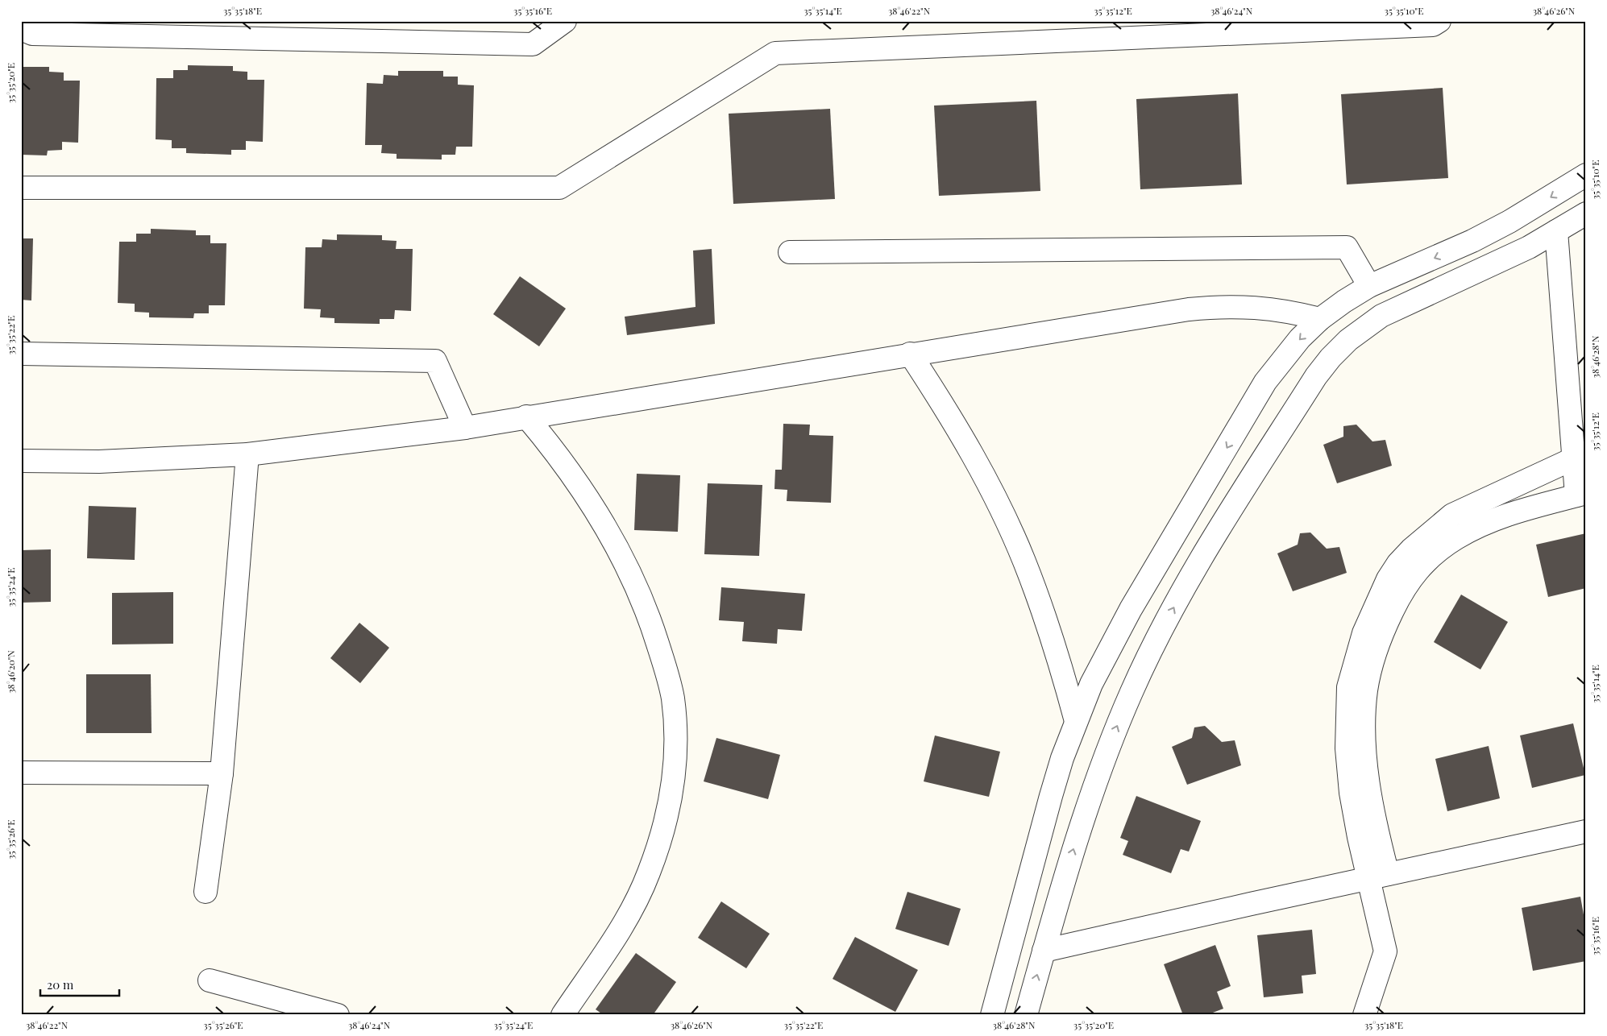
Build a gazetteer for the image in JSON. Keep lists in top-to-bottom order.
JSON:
{
  "scale_bar": "20 m",
  "coordinates": [
    "35°35'18\"E",
    "35°35'16\"E",
    "35°35'14\"E",
    "38°46'22\"N",
    "35°35'12\"E",
    "38°46'24\"N",
    "35°35'10\"E",
    "38°46'26\"N",
    "35°35'20\"E",
    "35°35'22\"E",
    "38°46'28\"N",
    "35°35'24\"E",
    "38°46'20\"N",
    "35°35'26\"E"
  ]
}
